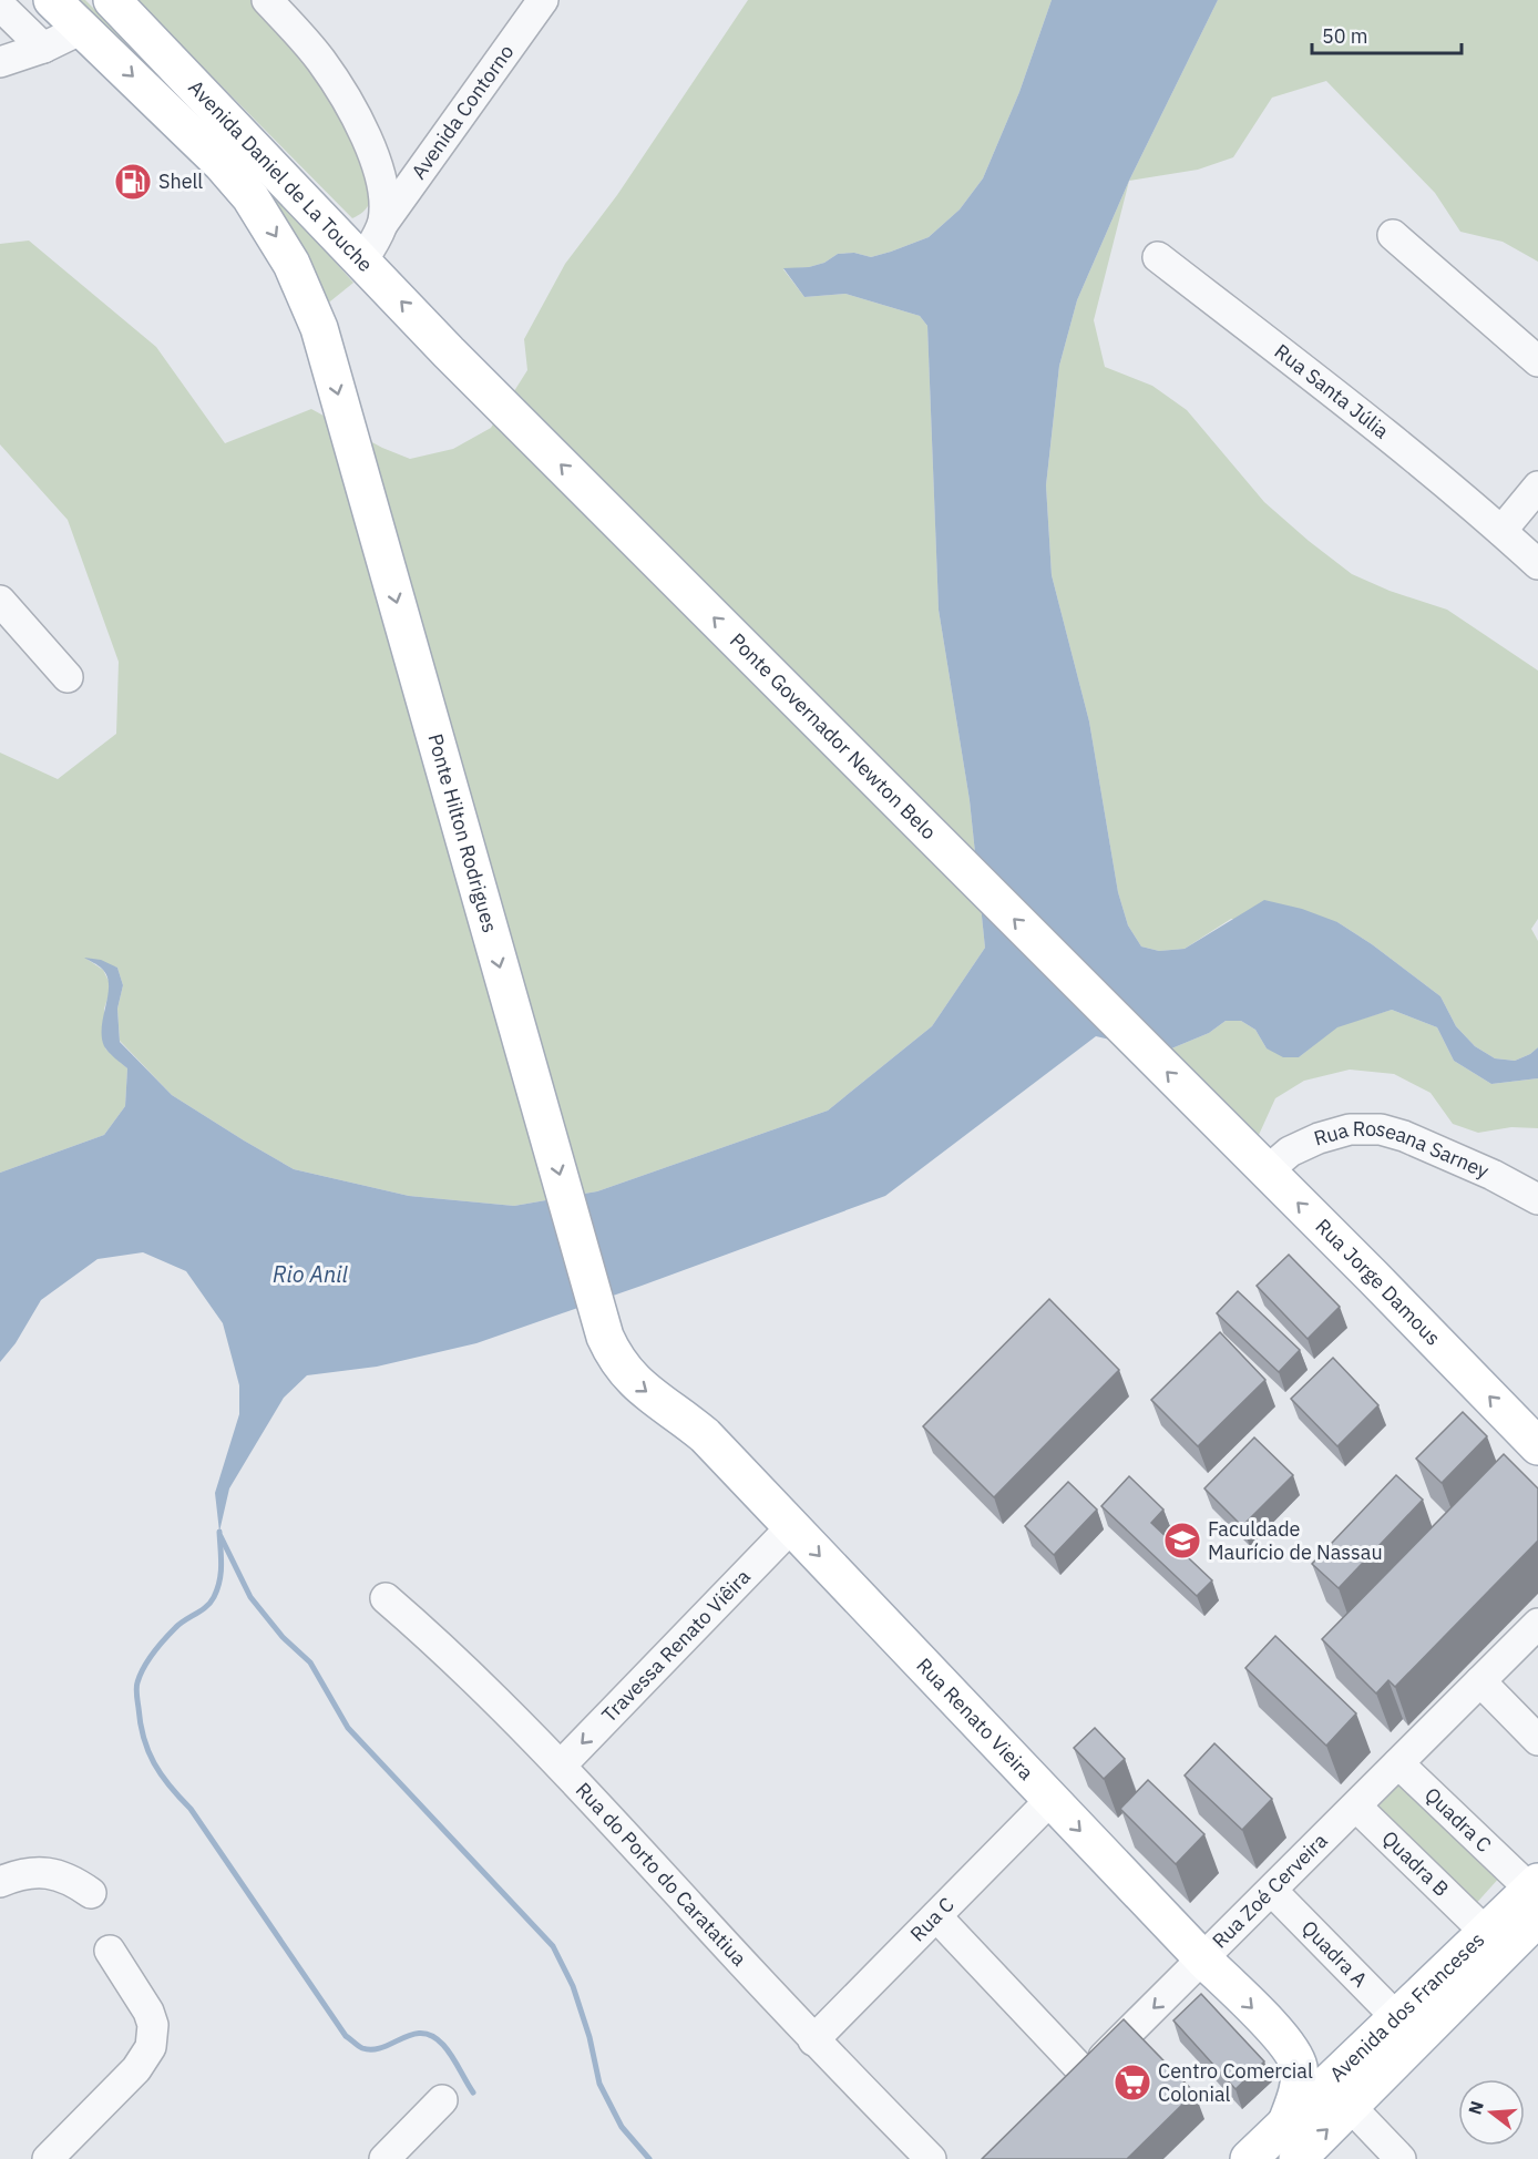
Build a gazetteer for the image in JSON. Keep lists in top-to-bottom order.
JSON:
{
  "streets": {
    "main road": [
      "Avenida Daniel de La Touche",
      "Ponte Governador Newton Belo",
      "Ponte Hilton Rodrigues",
      "Rua Jorge Damous",
      "Rua Renato Vieira",
      "Avenida dos Franceses"
    ],
    "street": [
      "Avenida Contorno",
      "Rua Santa Júlia",
      "Rua Roseana Sarney",
      "Travessa Renato Viêira",
      "Quadra C",
      "Quadra B",
      "Rua do Porto do Caratatiua",
      "Rua Zoé Cerveira",
      "Rua C",
      "Quadra A"
    ]
  },
  "crossings": [
    ["Avenida Contorno", "Avenida Daniel de La Touche"],
    ["Avenida Daniel de La Touche", "Ponte Governador Newton Belo"],
    ["Avenida Daniel de La Touche", "Ponte Hilton Rodrigues"],
    ["Ponte Governador Newton Belo", "Rua Jorge Damous"],
    ["Ponte Hilton Rodrigues", "Rua Renato Vieira"],
    ["Rua Roseana Sarney", "Rua Jorge Damous"],
    ["Travessa Renato Viêira", "Rua Renato Vieira"],
    ["Travessa Renato Viêira", "Rua do Porto do Caratatiua"],
    ["Rua Renato Vieira", "Rua Zoé Cerveira"],
    ["Rua Renato Vieira", "Rua C"],
    ["Rua Renato Vieira", "Avenida dos Franceses"],
    ["Quadra C", "Rua Zoé Cerveira"],
    ["Quadra C", "Avenida dos Franceses"],
    ["Quadra B", "Rua Zoé Cerveira"],
    ["Rua do Porto do Caratatiua", "Rua C"],
    ["Rua Zoé Cerveira", "Rua C"],
    ["Rua Zoé Cerveira", "Quadra A"],
    ["Quadra A", "Avenida dos Franceses"]
  ],
  "one_way": [
    "Ponte Governador Newton Belo",
    "Ponte Hilton Rodrigues",
    "Rua Jorge Damous",
    "Travessa Renato Viêira",
    "Rua Renato Vieira"
  ],
  "water": ["Rio Anil"],
  "places": {
    "fuel station": ["Shell"],
    "school or university": ["Faculdade Maurício de Nassau"],
    "supermarket": ["Centro Comercial Colonial"]
  },
  "scale_bar": "50 m",
  "north": "left"
}
